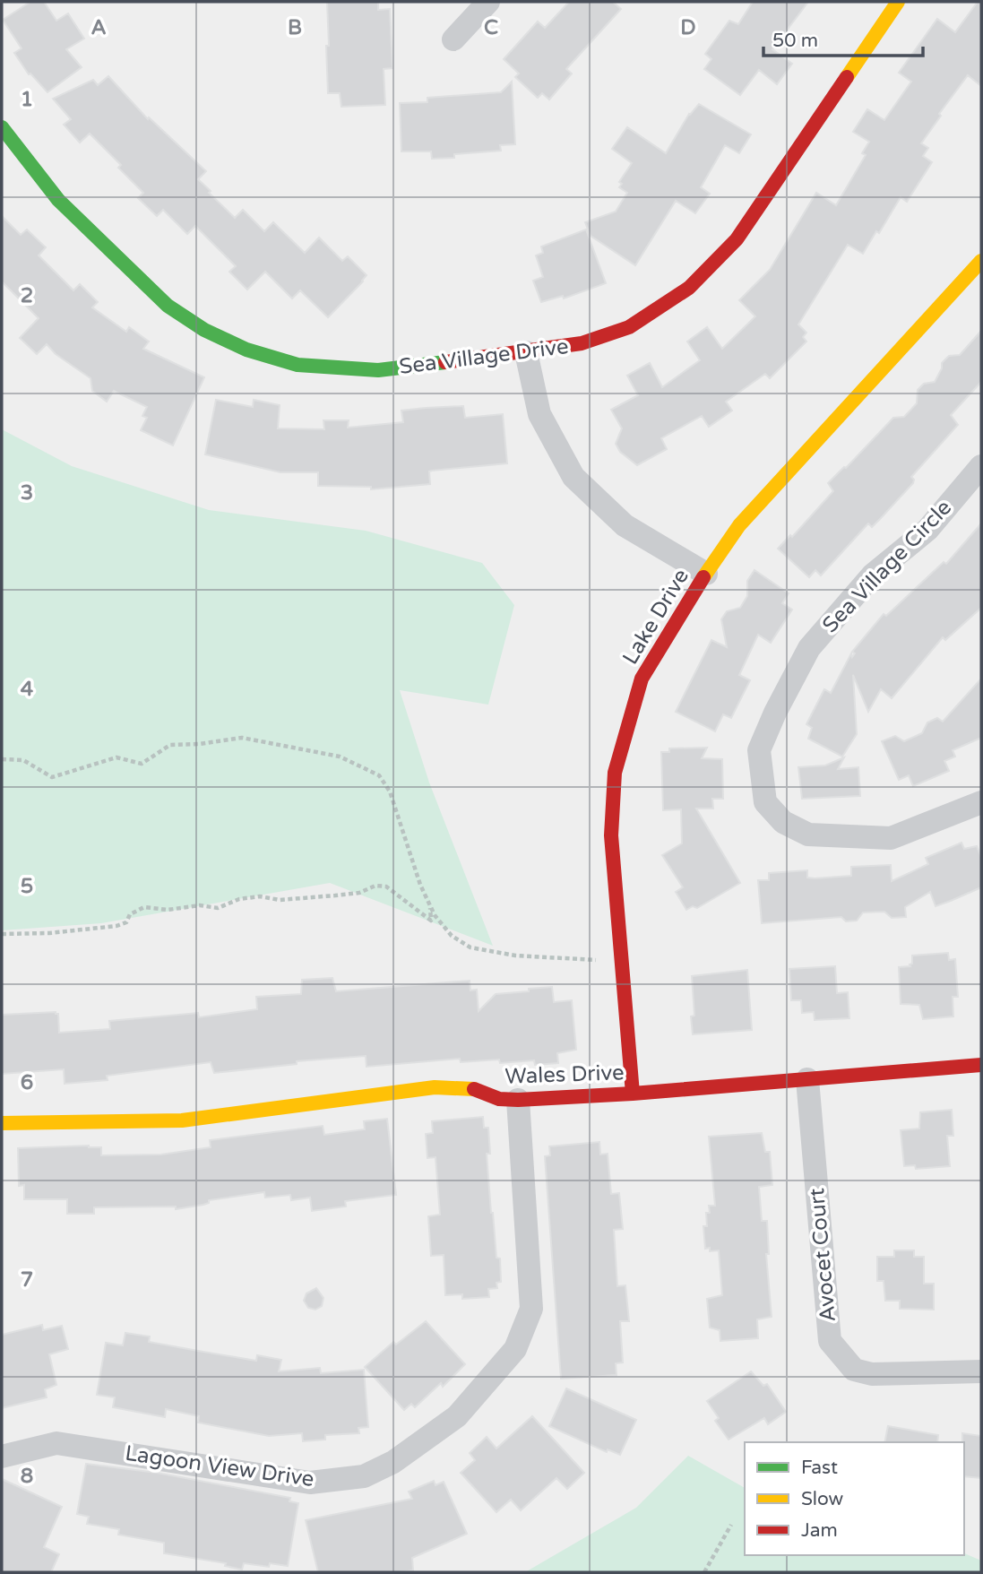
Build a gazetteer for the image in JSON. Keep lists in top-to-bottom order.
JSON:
{
  "streets": {
    "street": [
      "Sea Village Drive",
      "Sea Village Circle",
      "Lake Drive",
      "Wales Drive",
      "Avocet Court",
      "Lagoon View Drive"
    ]
  },
  "crossings": [
    ["Lake Drive", "Wales Drive"],
    ["Wales Drive", "Avocet Court"],
    ["Wales Drive", "Lagoon View Drive"]
  ],
  "legend": ["Fast", "Slow", "Jam"],
  "scale_bar": "50 m",
  "grid": {
    "columns": [
      "A",
      "B",
      "C",
      "D"
    ],
    "rows": [
      "1",
      "2",
      "3",
      "4",
      "5",
      "6",
      "7",
      "8"
    ]
  }
}
